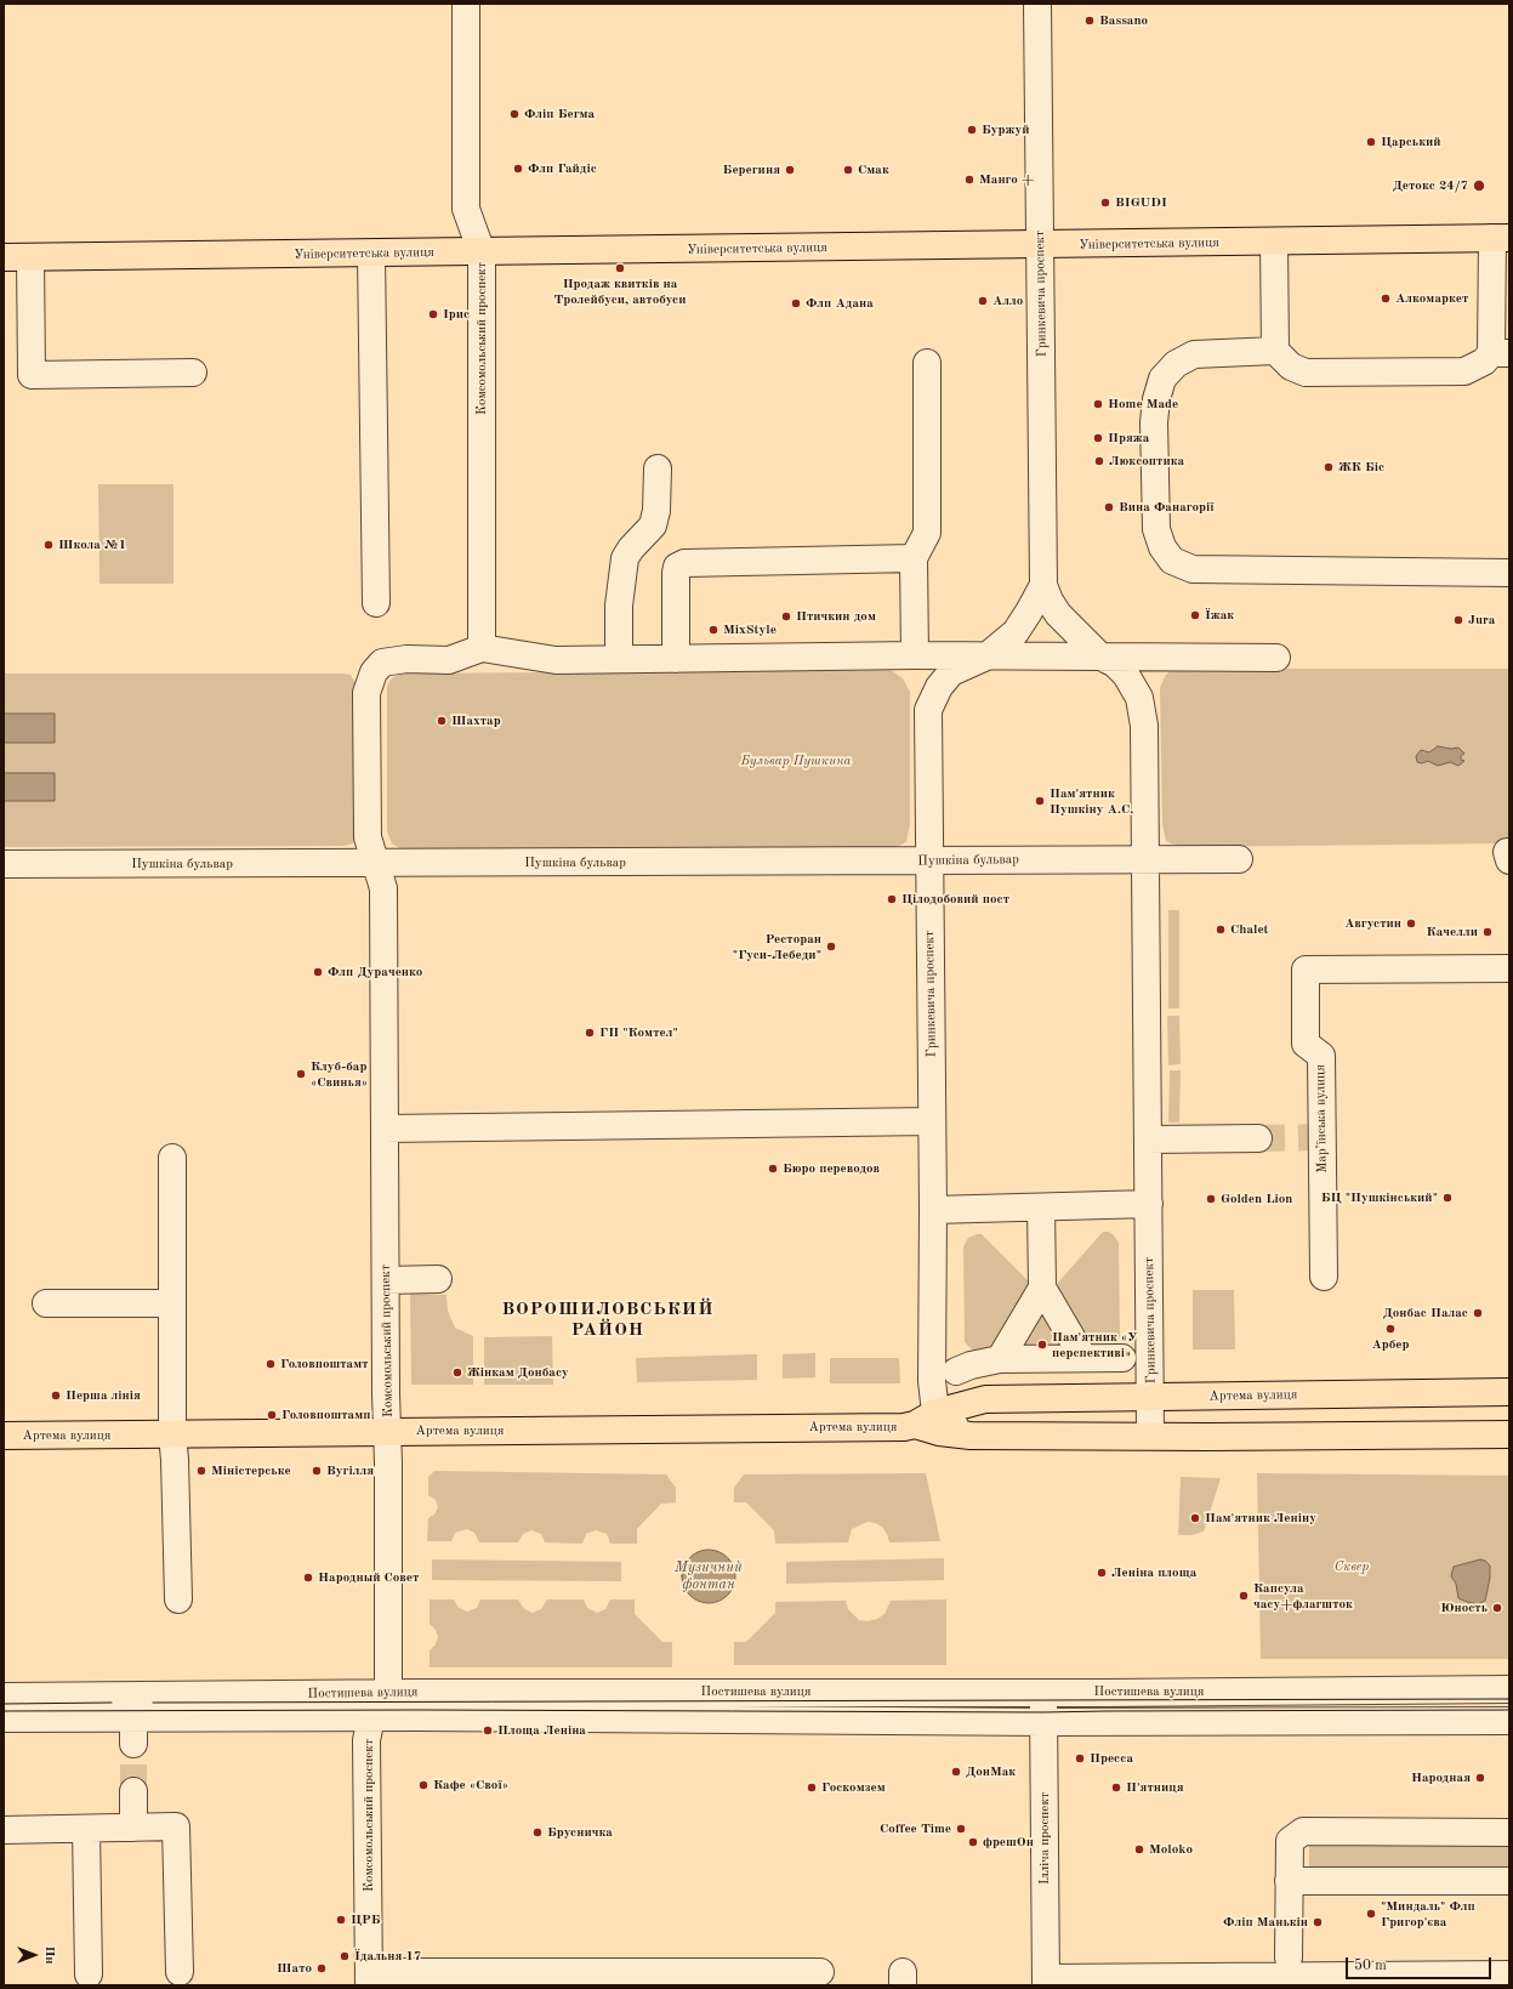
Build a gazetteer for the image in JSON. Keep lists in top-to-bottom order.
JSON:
{
  "streets": {
    "main road": ["Університетська вулиця", "Артема вулиця"],
    "street": [
      "Гринкевича проспект",
      "Комсомольський проспект",
      "Пушкіна бульвар",
      "Мар’їнська вулиця",
      "Постишева вулиця",
      "Ілліча проспект"
    ]
  },
  "crossings": [
    ["Університетська вулиця", "Гринкевича проспект"],
    ["Університетська вулиця", "Комсомольський проспект"],
    ["Гринкевича проспект", "Пушкіна бульвар"],
    ["Гринкевича проспект", "Артема вулиця"],
    ["Комсомольський проспект", "Пушкіна бульвар"],
    ["Комсомольський проспект", "Артема вулиця"],
    ["Комсомольський проспект", "Постишева вулиця"],
    ["Постишева вулиця", "Ілліча проспект"]
  ],
  "districts": ["ВОРОШИЛОВСЬКИЙ РАЙОН"],
  "water": ["Музичний фонтан"],
  "parks": ["Бульвар Пушкина", "Сквер"],
  "places": [
    "Bassano",
    "Фліп Бегма",
    "Буржуй",
    "Царський",
    "Флп Гайдіс",
    "Берегиня",
    "Смак",
    "Манго +",
    "Детокс 24/7",
    "BIGUDI",
    "Продаж квитків на Тролейбуси, автобуси",
    "Алкомаркет",
    "Алло",
    "Флп Адана",
    "Ірис",
    "Home Made",
    "Пряжа",
    "Люксоптика",
    "ЖК Біс",
    "Вина Фанагорії",
    "Школа №1",
    "Їжак",
    "Птичкин дом",
    "Jura",
    "MixStyle",
    "Шахтар",
    "Пам'ятник Пушкіну А.С.",
    "Цілодобовий пост",
    "Августин",
    "Chalet",
    "Качелли",
    "Ресторан \"Гуси-Лебеди\"",
    "Флп Дураченко",
    "ГП \"Комтел\"",
    "Клуб-бар «Свинья»",
    "Бюро переводов",
    "БЦ \"Пушкінський\"",
    "Golden Lion",
    "Донбас Палас",
    "Арбер",
    "Пам'ятник «У перспективі»",
    "Головпоштамт",
    "Жінкам Донбасу",
    "Перша лінія",
    "Головпоштамп",
    "Міністерське",
    "Вугілля",
    "Пам'ятник Леніну",
    "Леніна площа",
    "Народный Совет",
    "Капсула часу+флагшток",
    "Юность",
    "Площа Леніна",
    "Пресса",
    "ДонМак",
    "Народная",
    "Кафе «Свої»",
    "Госкомзем",
    "П'ятниця",
    "Coffee Time",
    "Брусничка",
    "фрешОн",
    "Moloko",
    "\"Миндаль\" Флп Григор'єва",
    "ЦРБ",
    "Фліп Манькін",
    "Їдальня 17",
    "Шато"
  ],
  "scale_bar": "50 m",
  "north": "right"
}
